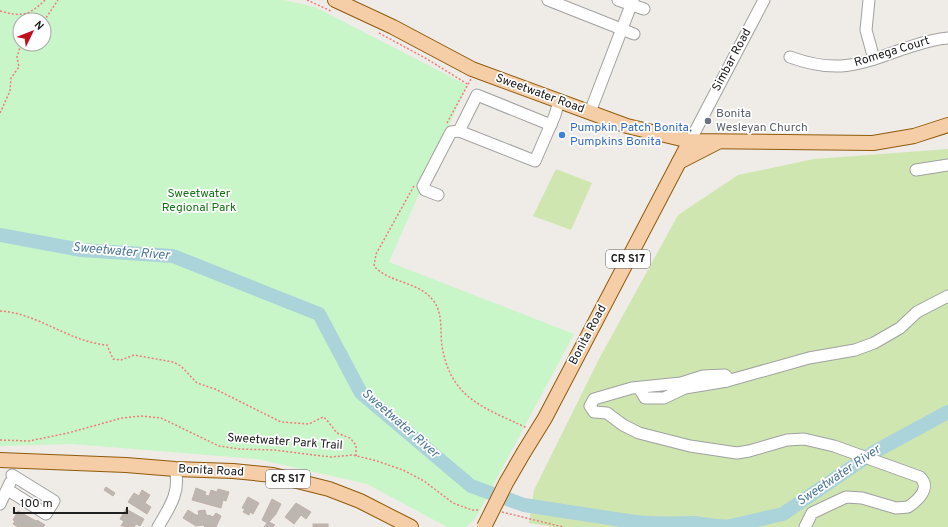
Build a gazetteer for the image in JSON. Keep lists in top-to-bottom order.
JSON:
{
  "streets": {
    "main road": ["Sweetwater Road", "CR S17", "Bonita Road"],
    "street": ["Romega Court", "Simbar Road"],
    "path": ["Sweetwater Park Trail"]
  },
  "crossings": [
    ["Simbar Road", "Sweetwater Road"],
    ["Simbar Road", "Bonita Road"],
    ["Sweetwater Road", "Bonita Road"]
  ],
  "water": ["Sweetwater River"],
  "parks": ["Sweetwater Regional Park"],
  "places": ["Bonita Wesleyan Church", "Pumpkin Patch Bonita, Pumpkins Bonita"],
  "scale_bar": "100 m",
  "north": "top right"
}
